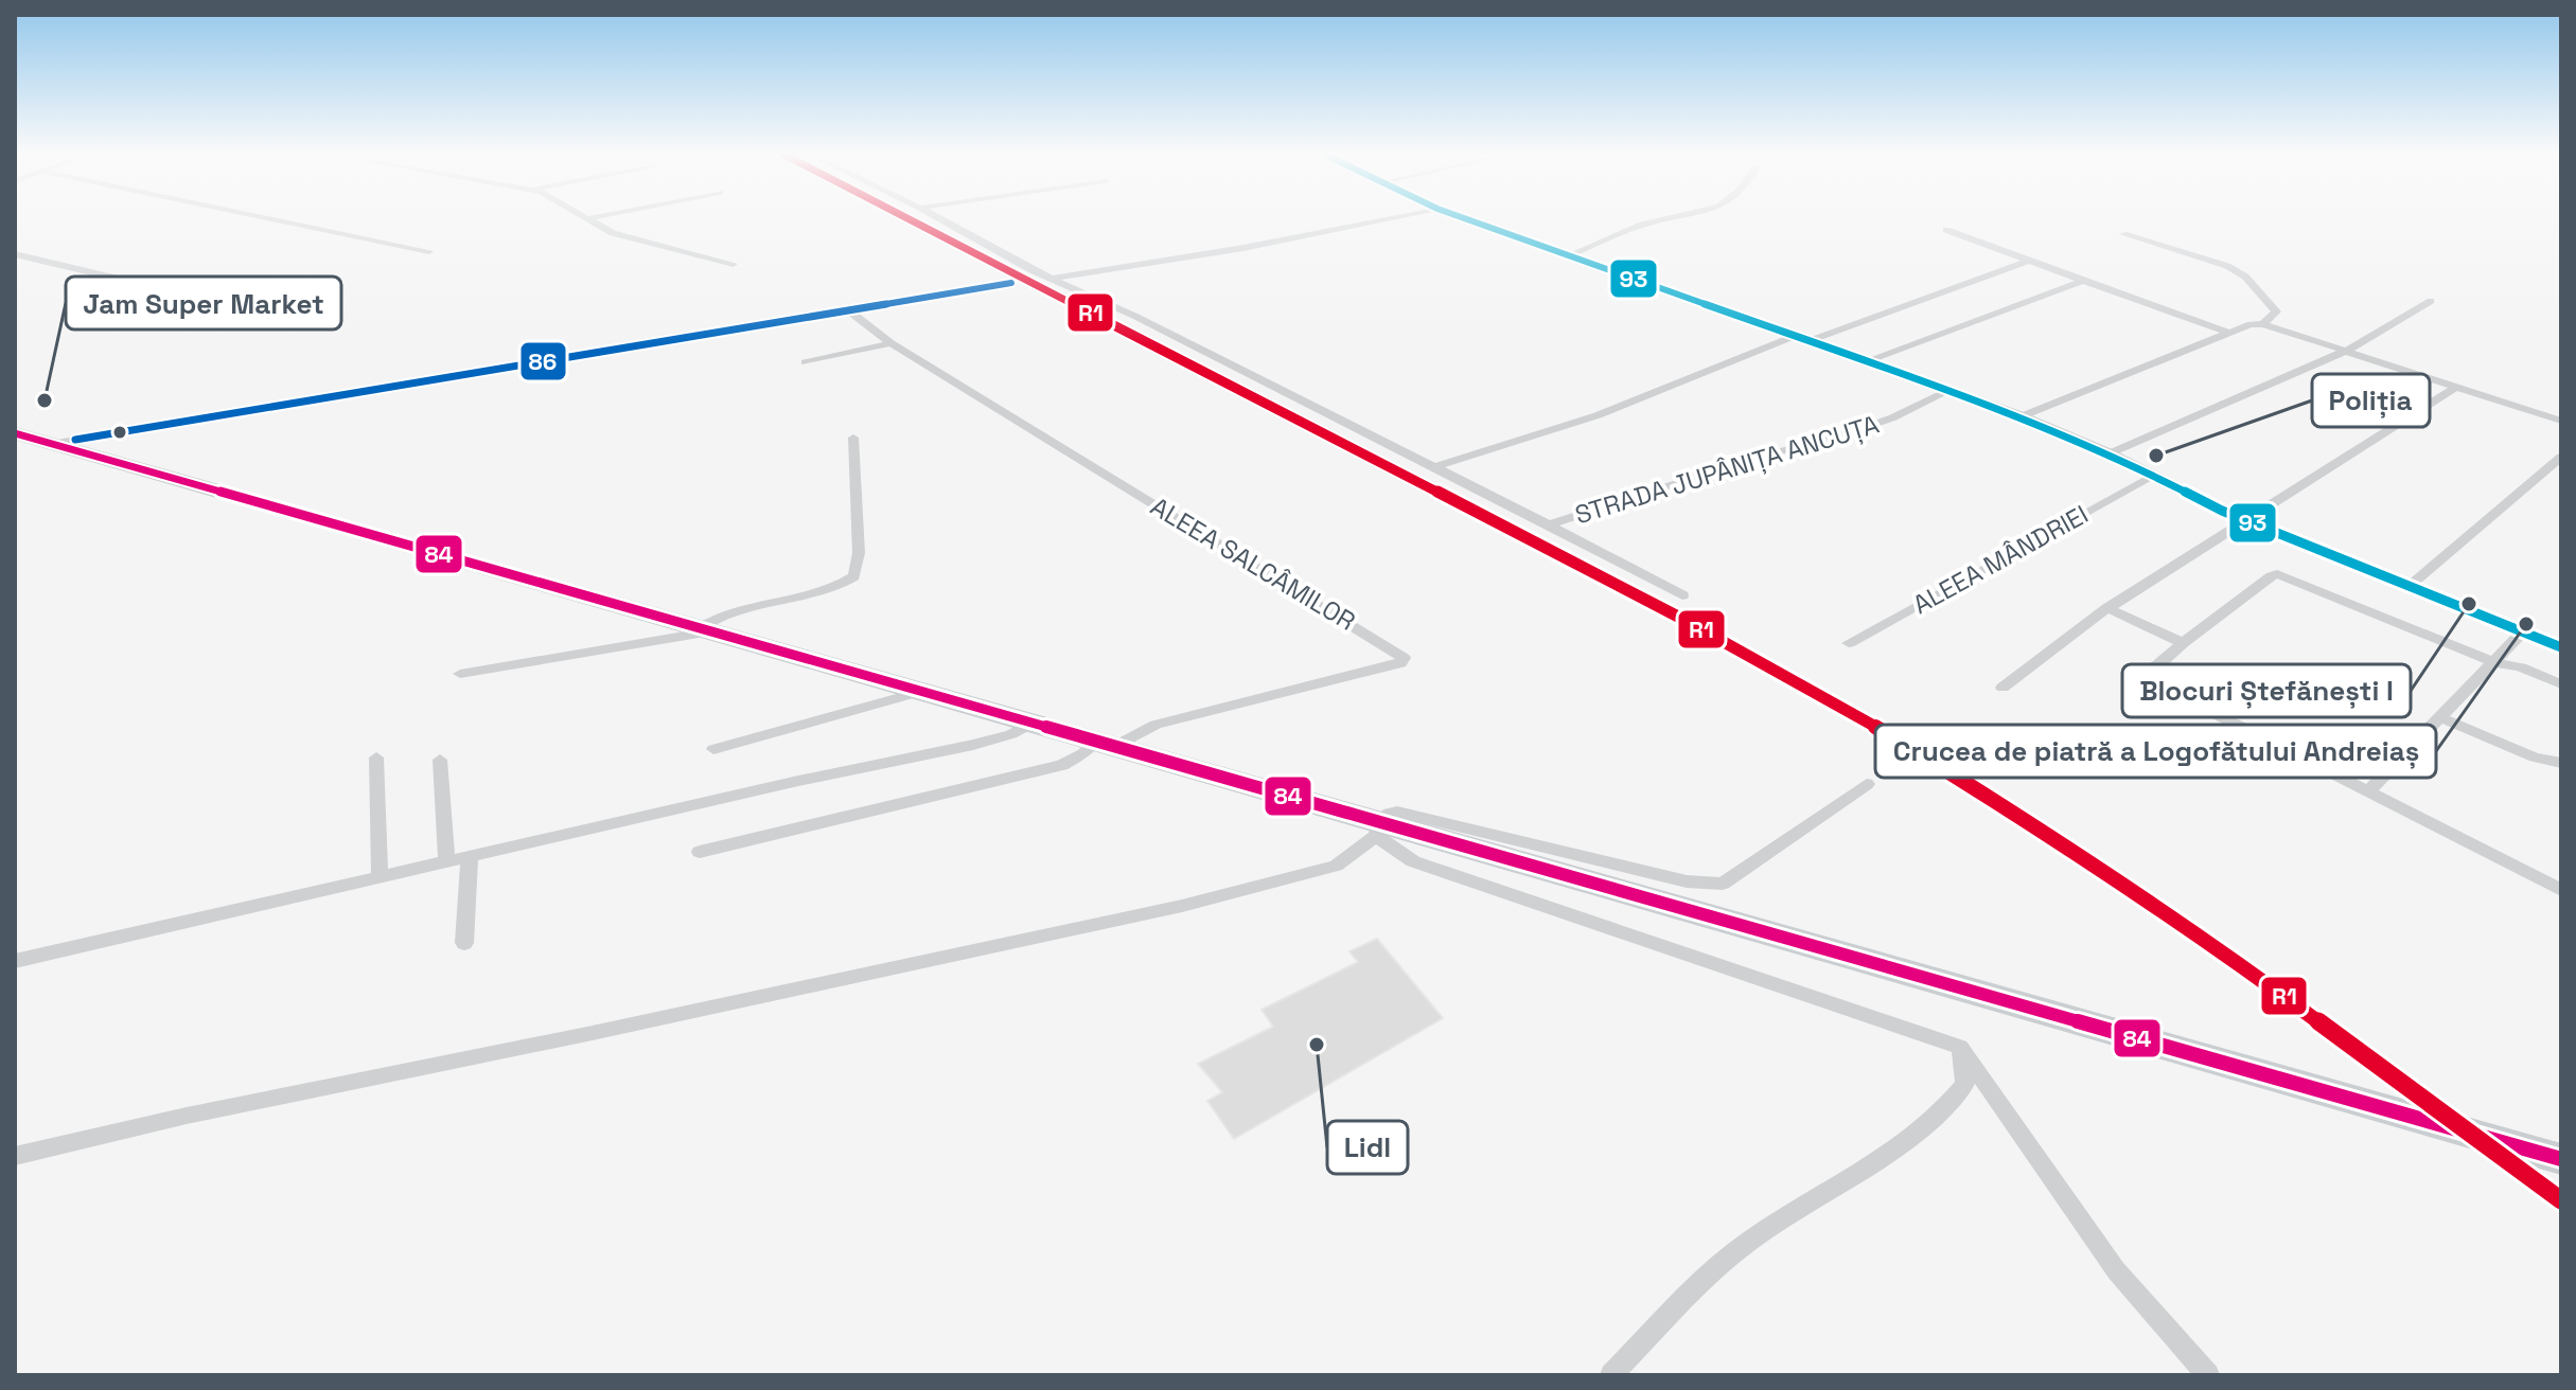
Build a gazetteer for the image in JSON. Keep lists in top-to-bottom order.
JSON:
{
  "streets": {
    "street": ["STRADA JUPÂNIȚA ANCUȚA", "ALEEA MÂNDRIEI", "ALEEA SALCÂMILOR"]
  },
  "places": [
    "Jam Super Market",
    "Poliția",
    "Blocuri Ștefănești I",
    "Crucea de piatră a Logofătului Andreiaș",
    "Lidl"
  ],
  "lines": [
    "transit line R1",
    "transit line 93",
    "transit line 86",
    "transit line 84"
  ]
}
